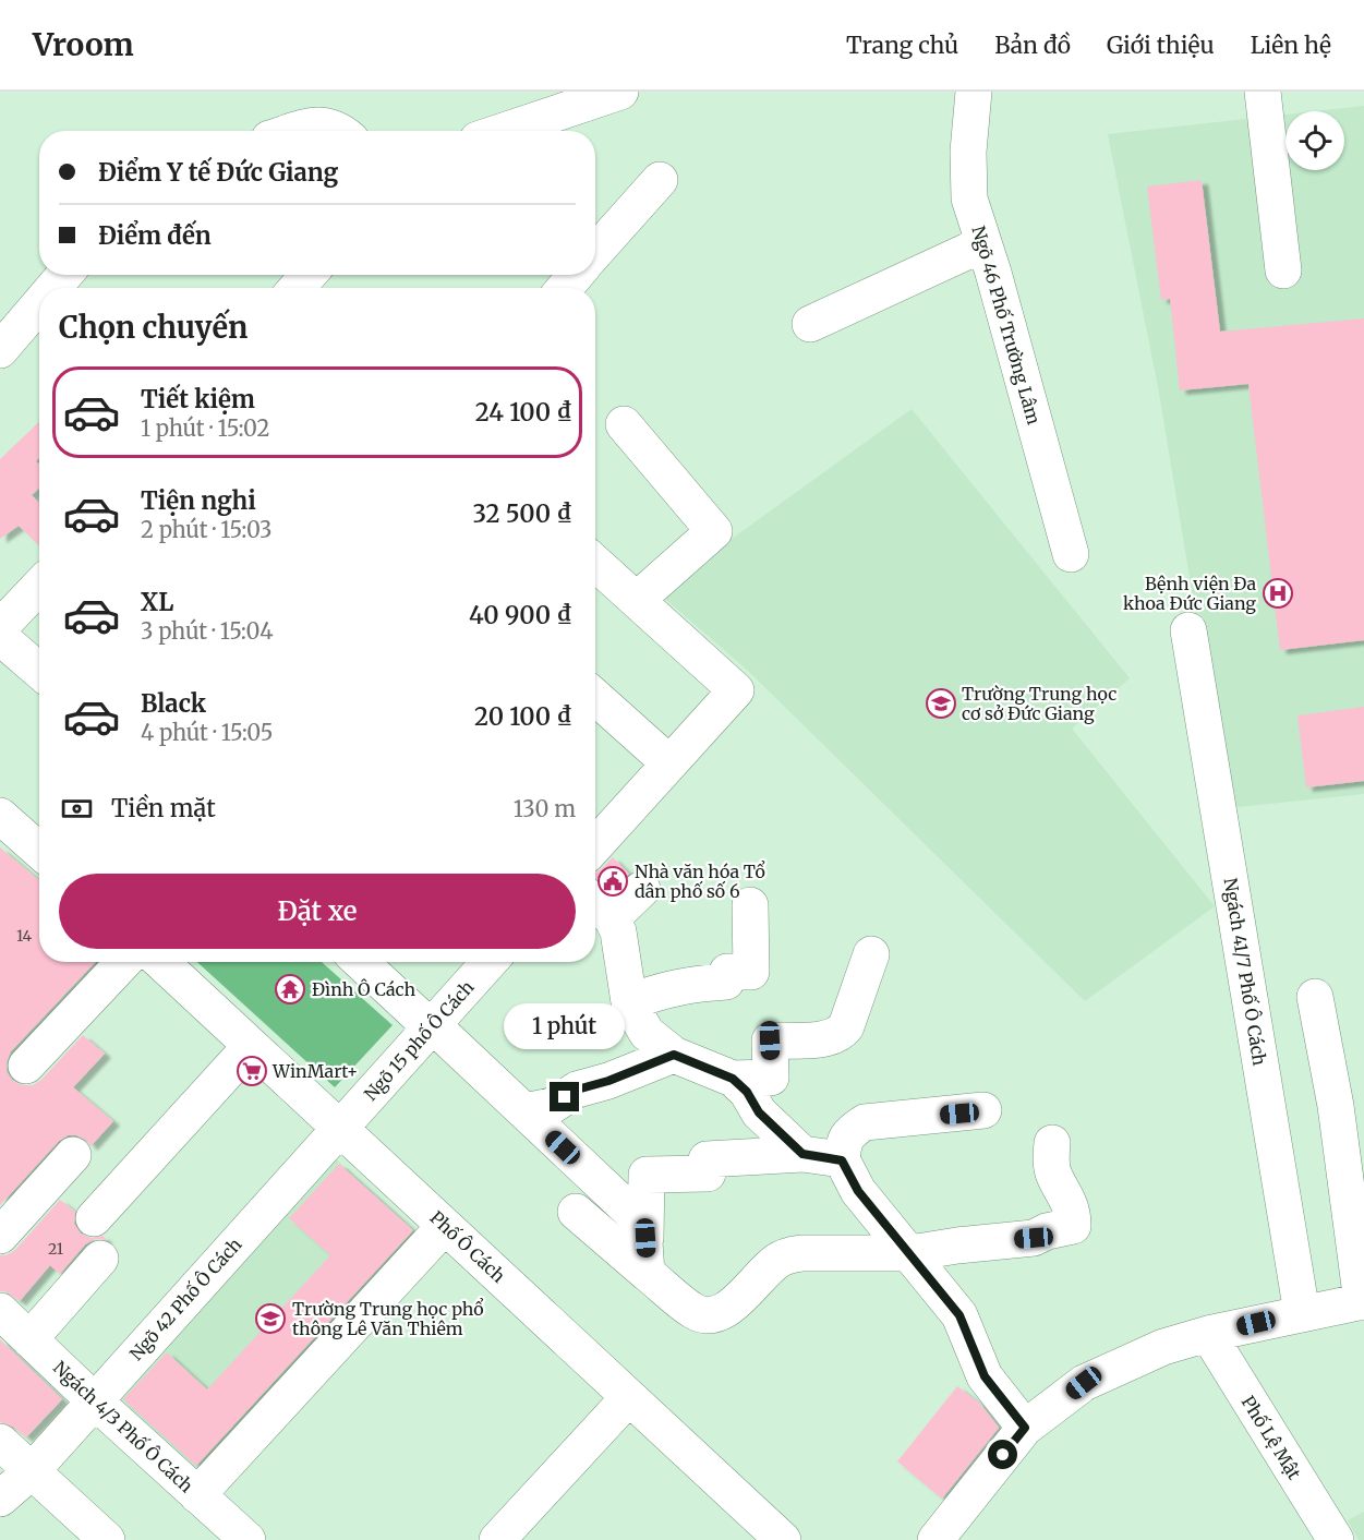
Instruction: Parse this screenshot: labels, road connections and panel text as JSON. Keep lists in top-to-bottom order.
{
  "streets": {
    "street": [
      "Ngõ 46 Phố Trường Lâm",
      "Ngách 41/7 Phố Ô Cách",
      "Ngõ 15 phố Ô Cách",
      "Phố Ô Cách",
      "Ngõ 42 Phố Ô Cách",
      "Ngách 4/3 Phố Ô Cách",
      "Phố Lệ Mật"
    ]
  },
  "crossings": [
    ["Ngõ 15 phố Ô Cách", "Phố Ô Cách"],
    ["Ngõ 15 phố Ô Cách", "Ngõ 42 Phố Ô Cách"],
    ["Phố Ô Cách", "Ngõ 42 Phố Ô Cách"],
    ["Ngõ 42 Phố Ô Cách", "Ngách 4/3 Phố Ô Cách"]
  ],
  "places": {
    "hospital": ["Bệnh viện Đa khoa Đức Giang"],
    "school or university": ["Trường Trung học cơ sở Đức Giang", "Trường Trung học phổ thông Lê Văn Thiêm"],
    "public building": ["Nhà văn hóa Tổ dân phố số 6"],
    "temple": ["Đình Ô Cách"],
    "supermarket": ["WinMart+"]
  },
  "house_numbers": ["14", "21"],
  "page": {
    "header": "Vroom",
    "nav": [
      "Trang chủ",
      "Bản đồ",
      "Giới thiệu",
      "Liên hệ"
    ],
    "banner": ["Điểm Y tế Đức Giang", "Điểm đến"],
    "heading": "Chọn chuyến",
    "list": [
      {
        "name": "Tiết kiệm",
        "note": "1 phút · 15:02",
        "value": "24 100 ₫"
      },
      {
        "name": "Tiện nghi",
        "note": "2 phút · 15:03",
        "value": "32 500 ₫"
      },
      {
        "name": "XL",
        "note": "3 phút · 15:04",
        "value": "40 900 ₫"
      },
      {
        "name": "Black",
        "note": "4 phút · 15:05",
        "value": "20 100 ₫"
      }
    ],
    "pay": ["Tiền mặt", "130 m"],
    "buttons": "Đặt xe",
    "bubble": "1 phút"
  }
}
